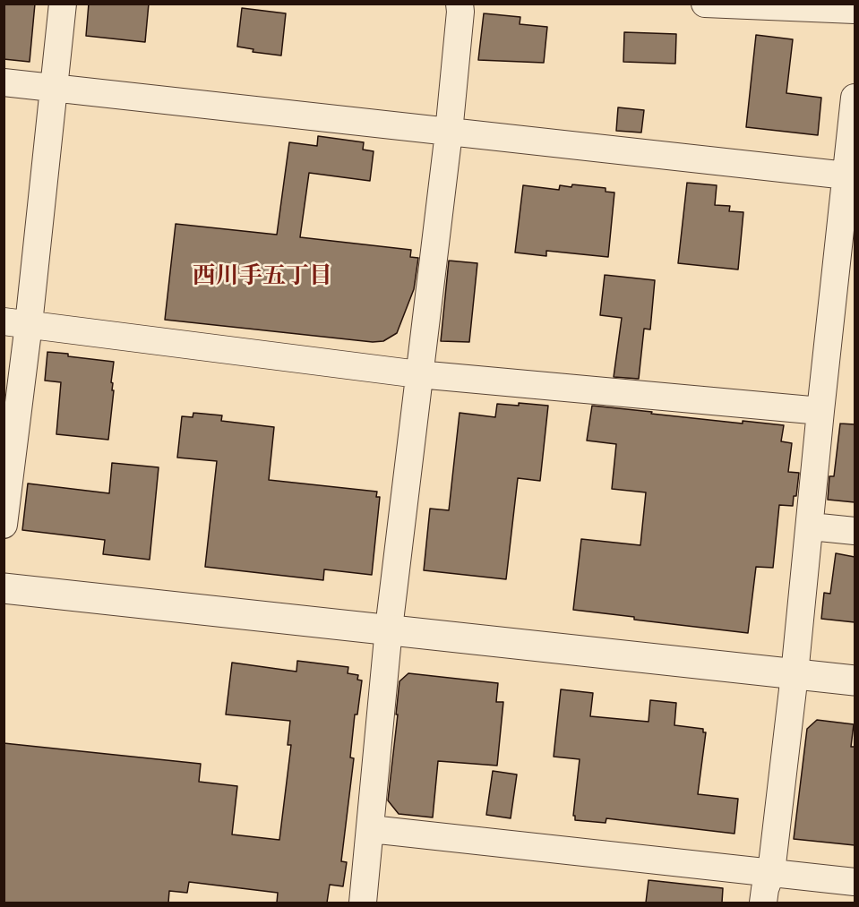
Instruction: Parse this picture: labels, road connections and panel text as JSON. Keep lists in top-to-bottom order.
{
  "districts": ["西川手五丁目"]
}
